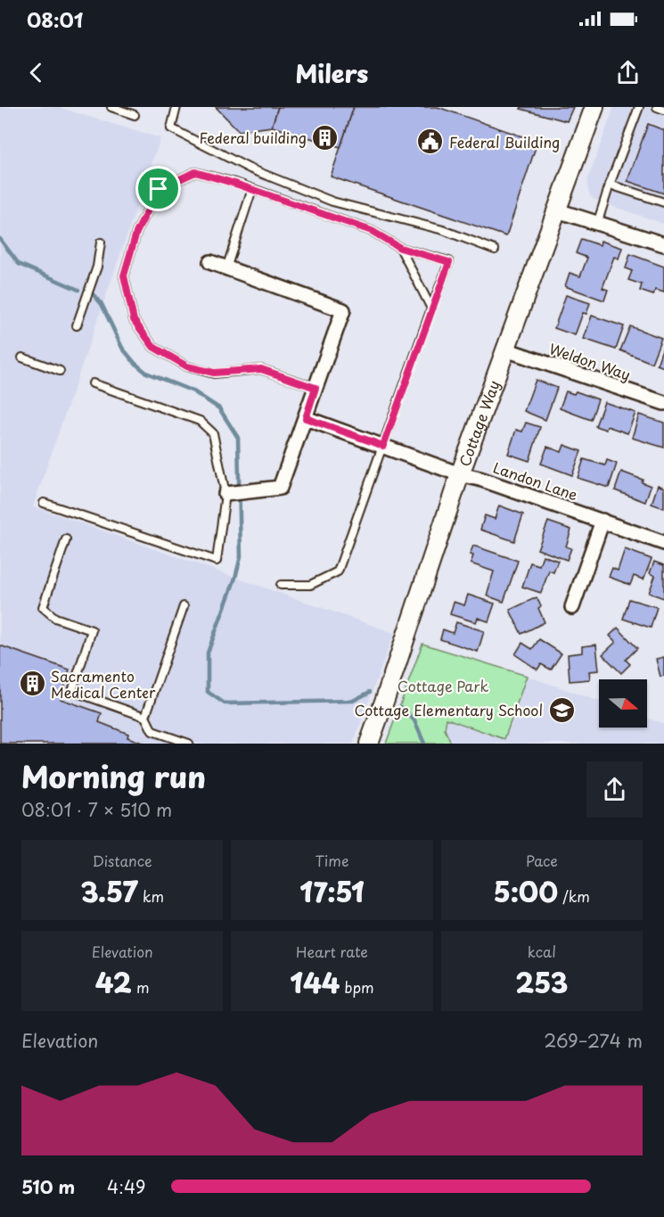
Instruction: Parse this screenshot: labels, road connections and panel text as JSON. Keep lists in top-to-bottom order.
{
  "streets": {
    "street": ["Weldon Way", "Cottage Way", "Landon Lane"]
  },
  "crossings": [
    ["Weldon Way", "Cottage Way"],
    ["Cottage Way", "Landon Lane"]
  ],
  "parks": ["Cottage Park"],
  "places": {
    "building": ["Federal building", "Sacramento Medical Center"],
    "public building": ["Federal Building"],
    "school or university": ["Cottage Elementary School"]
  },
  "north": "right",
  "page": {
    "status": "08:01",
    "header": "Milers",
    "heading": ["Morning run", "08:01 · 7 × 510 m"],
    "stats": [
      ["Distance", "3.57 km"],
      ["Time", "17:51"],
      ["Pace", "5:00 /km"],
      ["Elevation", "42 m"],
      ["Heart rate", "144 bpm"],
      ["kcal", "253"]
    ],
    "chart": ["Elevation", "269–274 m"],
    "list": [
      {
        "name": "510 m",
        "note": "4:49"
      }
    ]
  }
}
